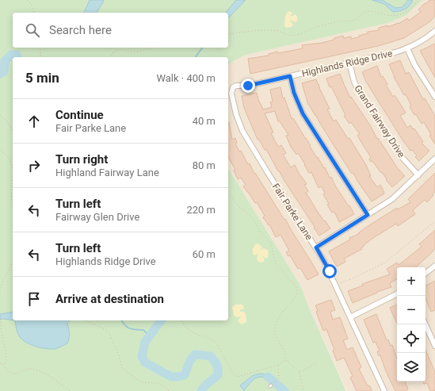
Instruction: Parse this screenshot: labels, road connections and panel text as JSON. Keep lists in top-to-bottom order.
{
  "streets": {
    "street": ["Highlands Ridge Drive", "Grand Fairway Drive", "Fair Parke Lane"]
  },
  "crossings": [
    ["Highlands Ridge Drive", "Grand Fairway Drive"],
    ["Highlands Ridge Drive", "Fair Parke Lane"]
  ],
  "page": {
    "search": "Search here",
    "heading": ["5 min", "Walk · 400 m"],
    "list": [
      ["Continue", "Fair Parke Lane", "40 m"],
      ["Turn right", "Highland Fairway Lane", "80 m"],
      ["Turn left", "Fairway Glen Drive", "220 m"],
      ["Turn left", "Highlands Ridge Drive", "60 m"],
      "Arrive at destination"
    ],
    "map_buttons": ["+", "−"]
  }
}
